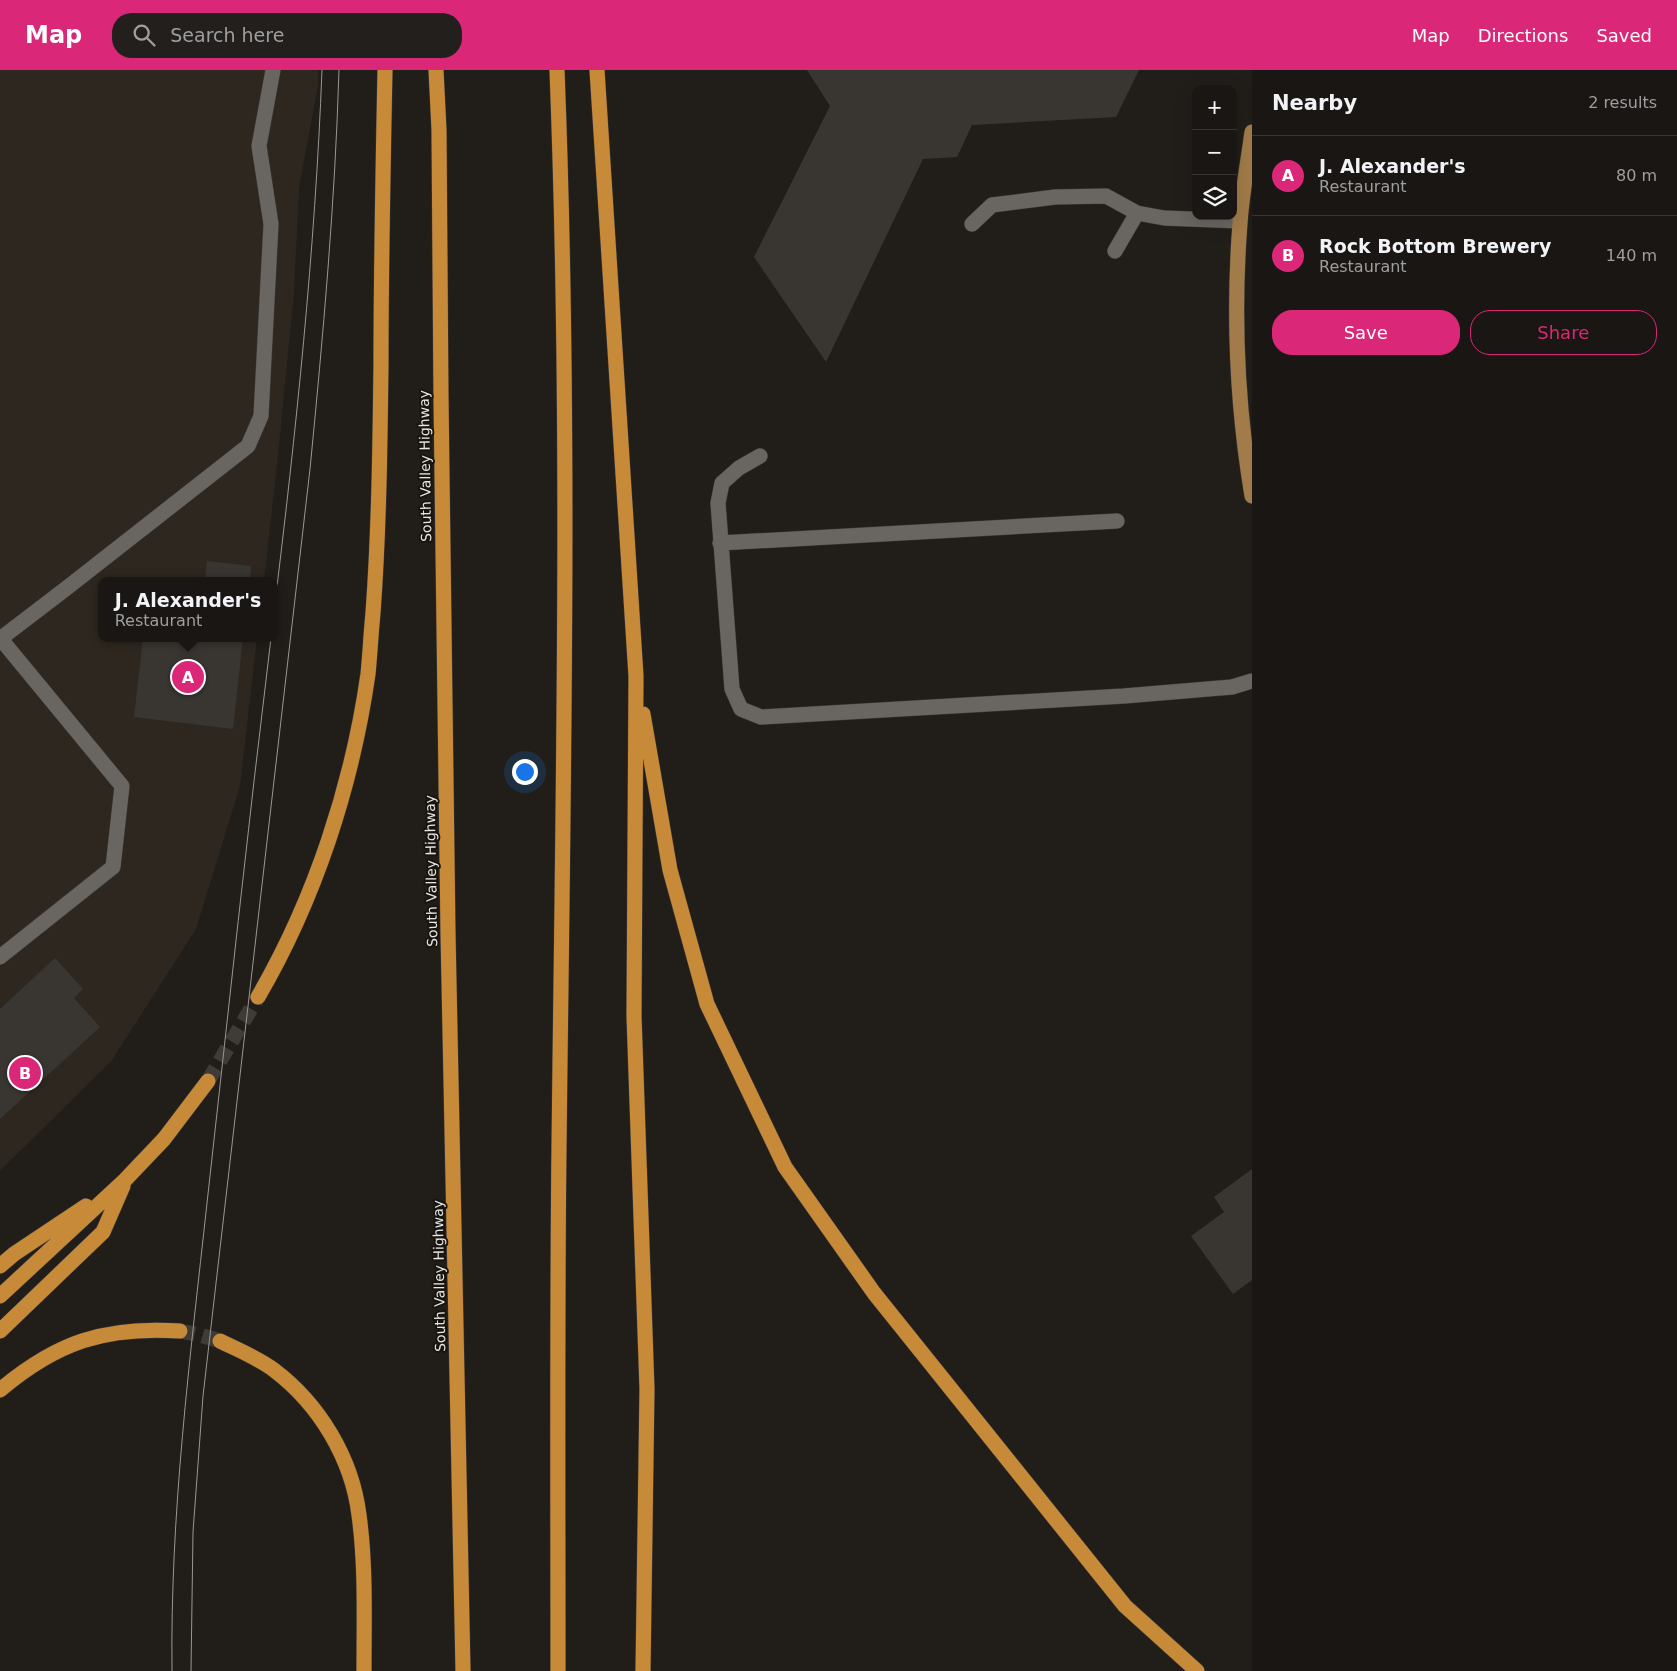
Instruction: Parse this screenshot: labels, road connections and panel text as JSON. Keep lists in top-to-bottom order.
{
  "streets": {
    "highway": ["South Valley Highway"]
  },
  "page": {
    "header": "Map",
    "search": "Search here",
    "nav": ["Map", "Directions", "Saved"],
    "heading": ["Nearby", "2 results"],
    "map_buttons": ["+", "−"],
    "list": [
      {
        "mark": "A",
        "name": "J. Alexander's",
        "note": "Restaurant",
        "value": "80 m"
      },
      {
        "mark": "B",
        "name": "Rock Bottom Brewery",
        "note": "Restaurant",
        "value": "140 m"
      }
    ],
    "buttons": ["Save", "Share"],
    "popup": ["J. Alexander's", "Restaurant"],
    "pins": ["A", "B"]
  }
}
